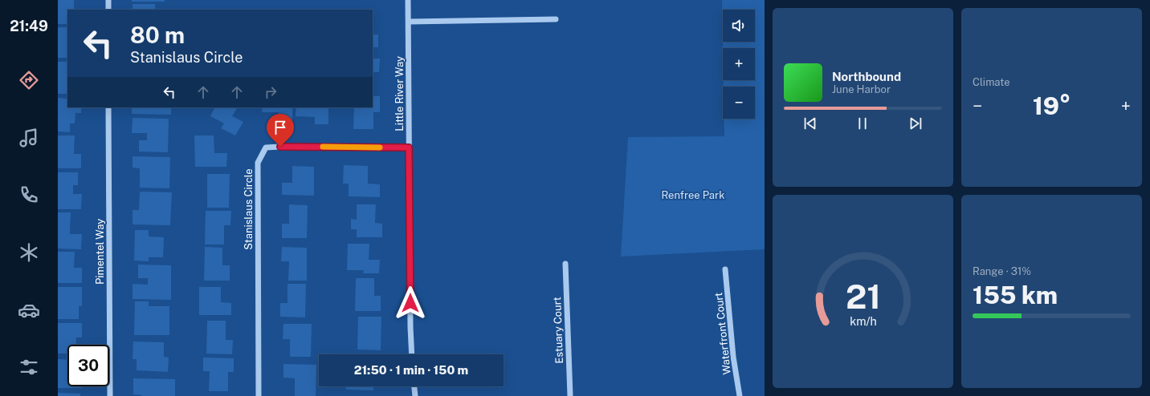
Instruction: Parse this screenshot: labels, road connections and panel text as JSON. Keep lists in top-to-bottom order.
{
  "streets": {
    "street": [
      "Little River Way",
      "Stanislaus Circle",
      "Pimentel Way",
      "Estuary Court",
      "Waterfront Court"
    ]
  },
  "crossings": [
    ["Little River Way", "Stanislaus Circle"]
  ],
  "parks": ["Renfree Park"],
  "page": {
    "tabs": "21:49",
    "tile": [
      "Climate",
      ["Range · 31%", "155 km"]
    ],
    "map_buttons": ["+", "−"],
    "turn": ["80 m", "Stanislaus Circle"],
    "song": ["Northbound", "June Harbor"],
    "heat": ["−", "19°", "+"],
    "limit": "30",
    "trip": "21:50 · 1 min · 150 m",
    "gauge": ["21", "km/h"]
  }
}
